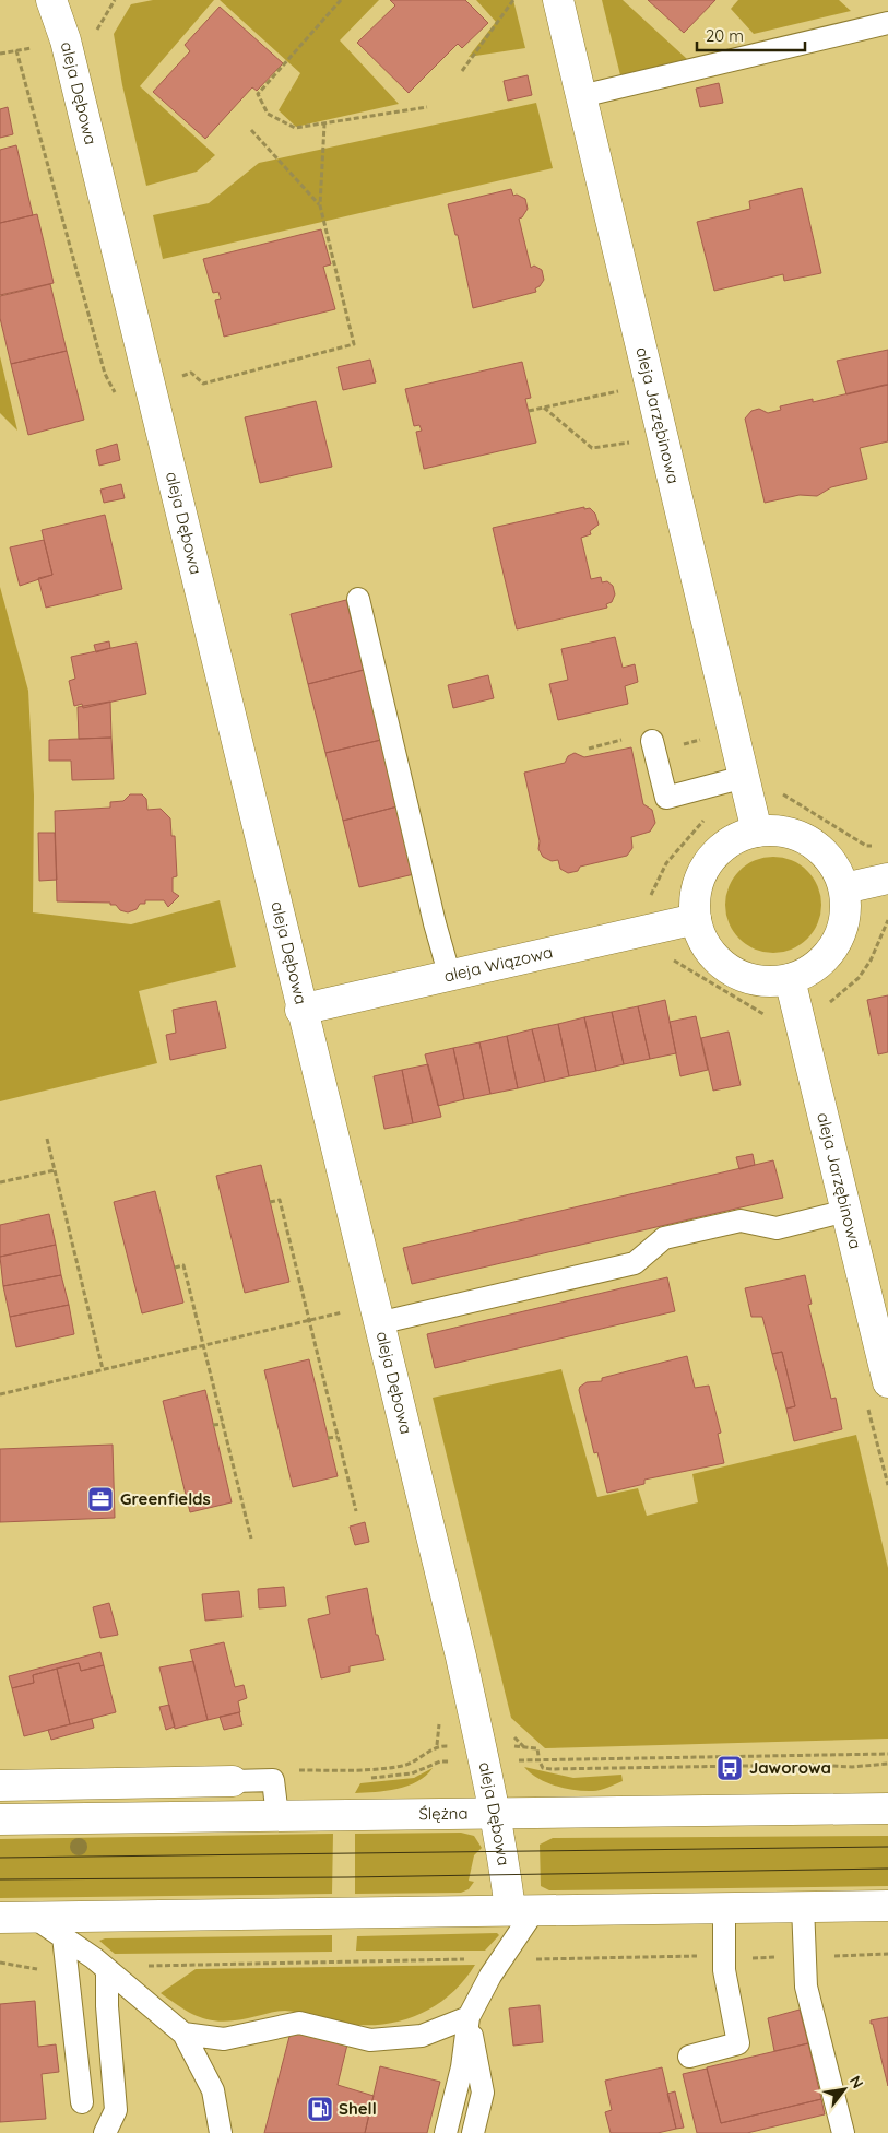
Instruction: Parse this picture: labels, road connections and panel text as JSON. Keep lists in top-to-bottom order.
{
  "streets": {
    "street": [
      "aleja Dębowa",
      "aleja Jarzębinowa",
      "aleja Wiązowa",
      "Ślężna"
    ]
  },
  "crossings": [
    ["aleja Dębowa", "aleja Wiązowa"],
    ["aleja Dębowa", "Ślężna"],
    ["aleja Jarzębinowa", "aleja Wiązowa"]
  ],
  "places": {
    "office": ["Greenfields"],
    "bus stop": ["Jaworowa"],
    "fuel station": ["Shell"]
  },
  "scale_bar": "20 m",
  "north": "top right"
}
